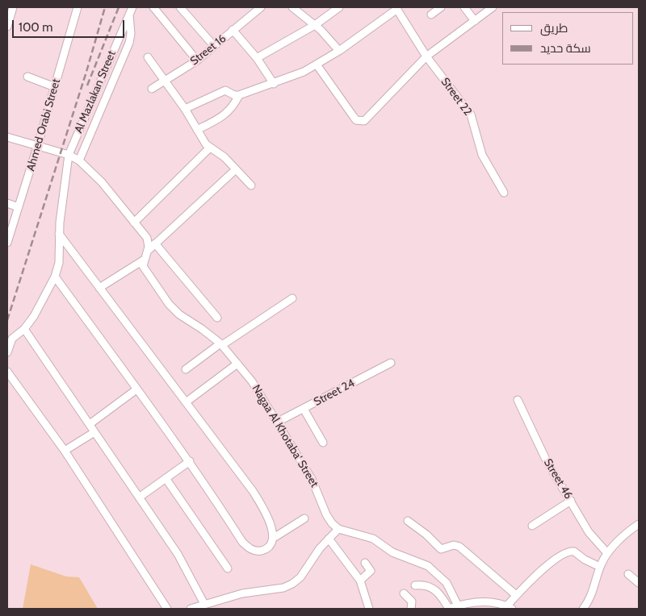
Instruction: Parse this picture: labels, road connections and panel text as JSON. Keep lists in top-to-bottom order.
{
  "streets": {
    "street": [
      "Street 16",
      "Al Mazlakan Street",
      "Street 22",
      "Ahmed Orabi Street",
      "Street 24",
      "Nagaa Al Khotaba' Street",
      "Street 46"
    ]
  },
  "crossings": [
    ["Street 24", "Nagaa Al Khotaba' Street"]
  ],
  "legend": ["طريق", "سكة حديد"],
  "scale_bar": "100 m"
}
